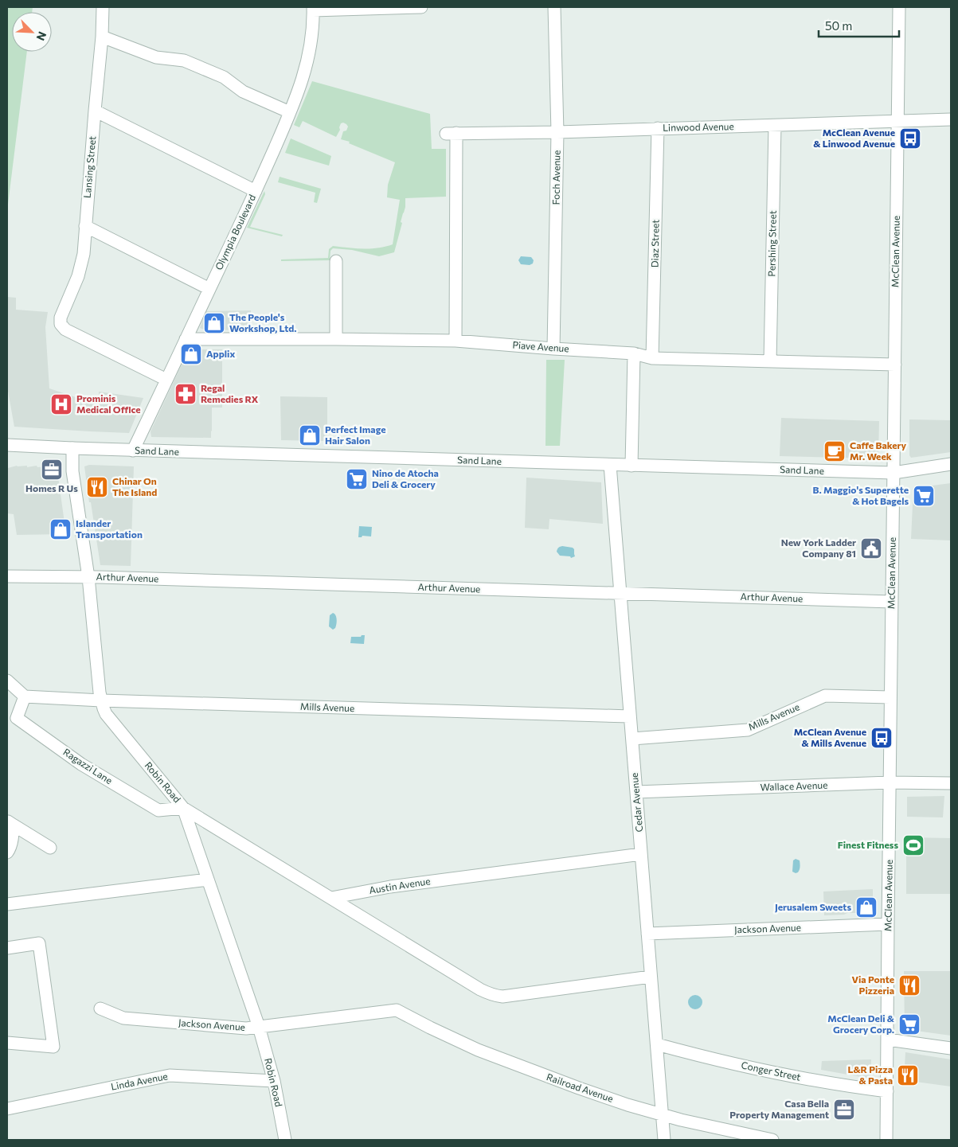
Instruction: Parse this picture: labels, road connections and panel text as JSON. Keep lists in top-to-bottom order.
{
  "streets": {
    "street": [
      "Linwood Avenue",
      "Lansing Street",
      "Foch Avenue",
      "Olympia Boulevard",
      "Diaz Street",
      "Pershing Street",
      "McClean Avenue",
      "Piave Avenue",
      "Sand Lane",
      "Arthur Avenue",
      "Mills Avenue",
      "Ragazzi Lane",
      "Robin Road",
      "Wallace Avenue",
      "Cedar Avenue",
      "Austin Avenue",
      "Jackson Avenue",
      "Conger Street",
      "Linda Avenue",
      "Railroad Avenue"
    ]
  },
  "crossings": [
    ["Linwood Avenue", "Foch Avenue"],
    ["Linwood Avenue", "Diaz Street"],
    ["Linwood Avenue", "Pershing Street"],
    ["Linwood Avenue", "McClean Avenue"],
    ["Linwood Avenue", "Piave Avenue"],
    ["Lansing Street", "Olympia Boulevard"],
    ["Foch Avenue", "Piave Avenue"],
    ["Olympia Boulevard", "Piave Avenue"],
    ["Olympia Boulevard", "Sand Lane"],
    ["Diaz Street", "Piave Avenue"],
    ["Pershing Street", "Piave Avenue"],
    ["McClean Avenue", "Piave Avenue"],
    ["McClean Avenue", "Sand Lane"],
    ["McClean Avenue", "Arthur Avenue"],
    ["McClean Avenue", "Mills Avenue"],
    ["McClean Avenue", "Wallace Avenue"],
    ["McClean Avenue", "Jackson Avenue"],
    ["McClean Avenue", "Conger Street"],
    ["Sand Lane", "Robin Road"],
    ["Sand Lane", "Cedar Avenue"],
    ["Arthur Avenue", "Robin Road"],
    ["Arthur Avenue", "Cedar Avenue"],
    ["Mills Avenue", "Ragazzi Lane"],
    ["Mills Avenue", "Robin Road"],
    ["Mills Avenue", "Cedar Avenue"],
    ["Ragazzi Lane", "Robin Road"],
    ["Robin Road", "Jackson Avenue"],
    ["Robin Road", "Linda Avenue"],
    ["Wallace Avenue", "Cedar Avenue"],
    ["Cedar Avenue", "Austin Avenue"],
    ["Cedar Avenue", "Jackson Avenue"],
    ["Cedar Avenue", "Conger Street"],
    ["Cedar Avenue", "Railroad Avenue"],
    ["Jackson Avenue", "Railroad Avenue"]
  ],
  "places": {
    "bus stop": ["McClean Avenue & Linwood Avenue", "McClean Avenue & Mills Avenue"],
    "shop": [
      "The People's Workshop, Ltd.",
      "Applix",
      "Perfect Image Hair Salon",
      "Islander Transportation",
      "Jerusalem Sweets"
    ],
    "pharmacy": ["Regal Remedies RX"],
    "hospital": ["Prominis Medical Office"],
    "cafe": ["Caffe Bakery Mr. Week"],
    "office": ["Homes R Us", "Casa Bella Property Management"],
    "supermarket": ["Nino de Atocha Deli & Grocery", "B. Maggio's Superette & Hot Bagels", "McClean Deli & Grocery Corp."],
    "restaurant": ["Chinar On The Island", "Via Ponte Pizzeria", "L&R Pizza & Pasta"],
    "public building": ["New York Ladder Company 81"],
    "sports": ["Finest Fitness"]
  },
  "scale_bar": "50 m",
  "north": "bottom right"
}
